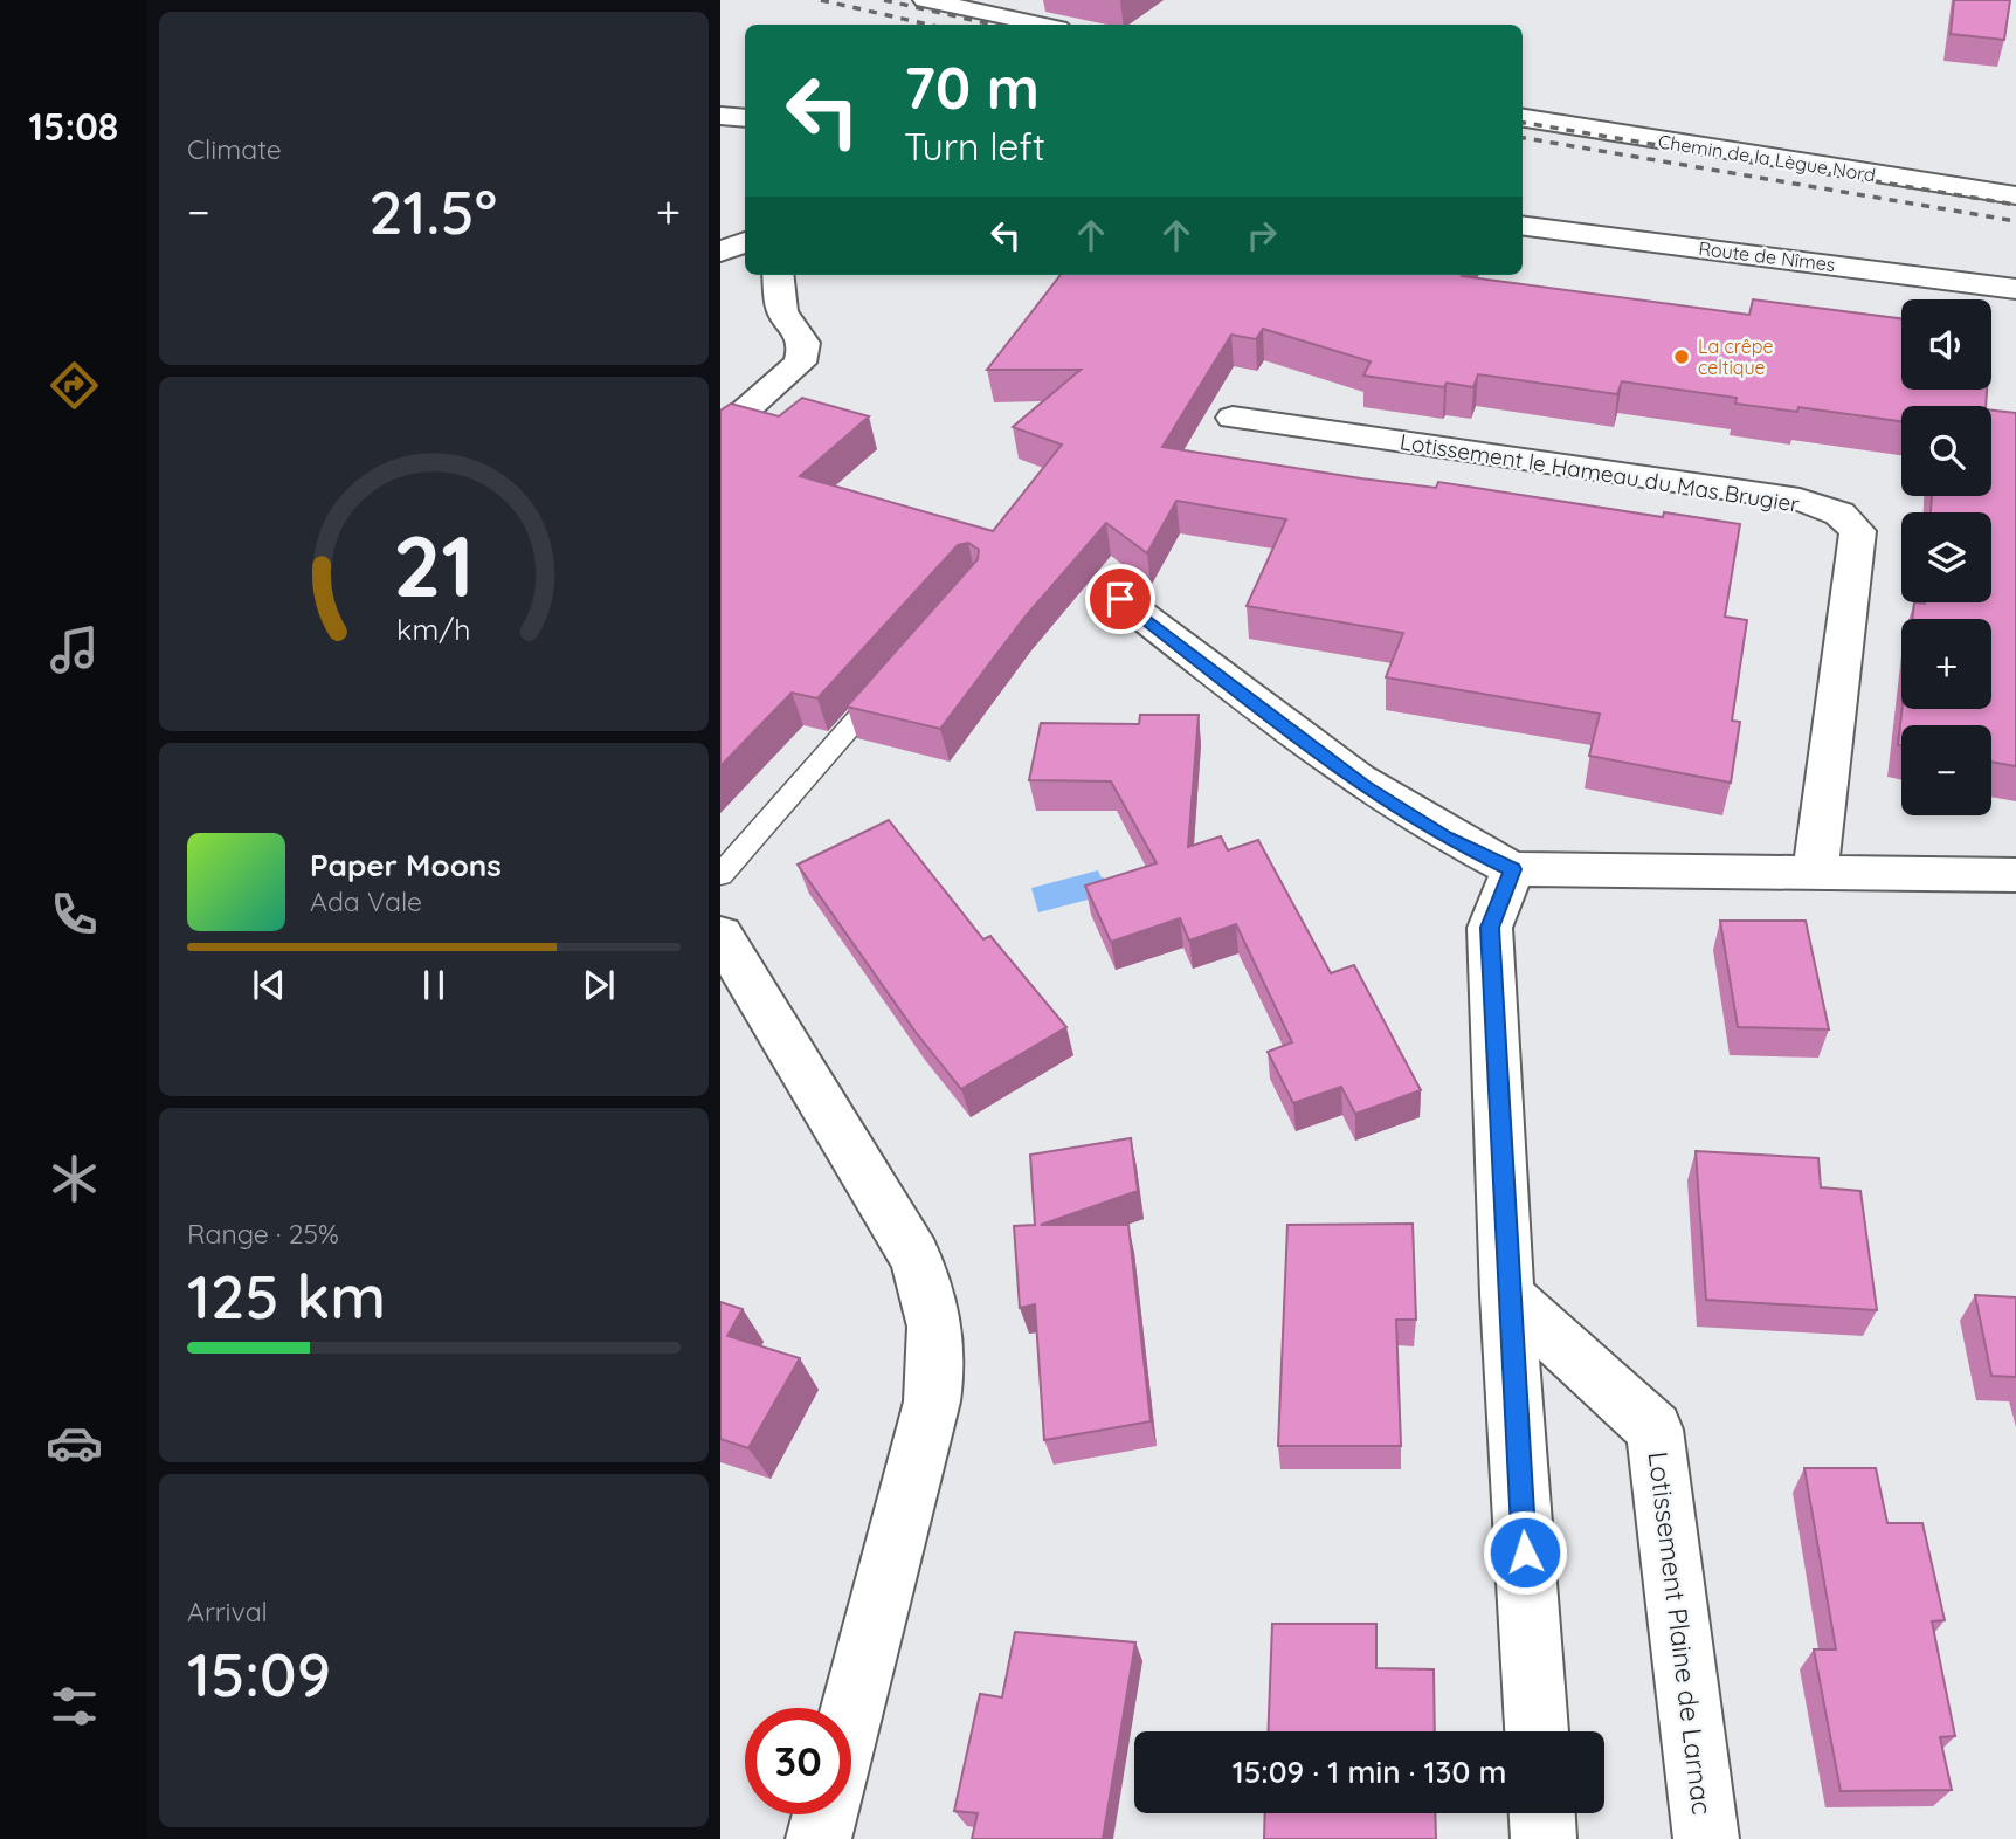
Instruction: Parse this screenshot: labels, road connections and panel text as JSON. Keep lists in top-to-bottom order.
{
  "streets": {
    "street": [
      "Chemin de la Lègue Nord",
      "Route de Nîmes",
      "Lotissement le Hameau du Mas Brugier",
      "Lotissement Plaine de Larnac"
    ]
  },
  "places": ["La crêpe celtique"],
  "page": {
    "tabs": "15:08",
    "tile": [
      "Climate",
      ["Range · 25%", "125 km"],
      ["Arrival", "15:09"]
    ],
    "turn": ["70 m", "Turn left"],
    "heat": ["−", "21.5°", "+"],
    "map_buttons": ["+", "−"],
    "song": ["Paper Moons", "Ada Vale"],
    "limit": "30",
    "trip": "15:09 · 1 min · 130 m",
    "gauge": ["21", "km/h"]
  }
}
